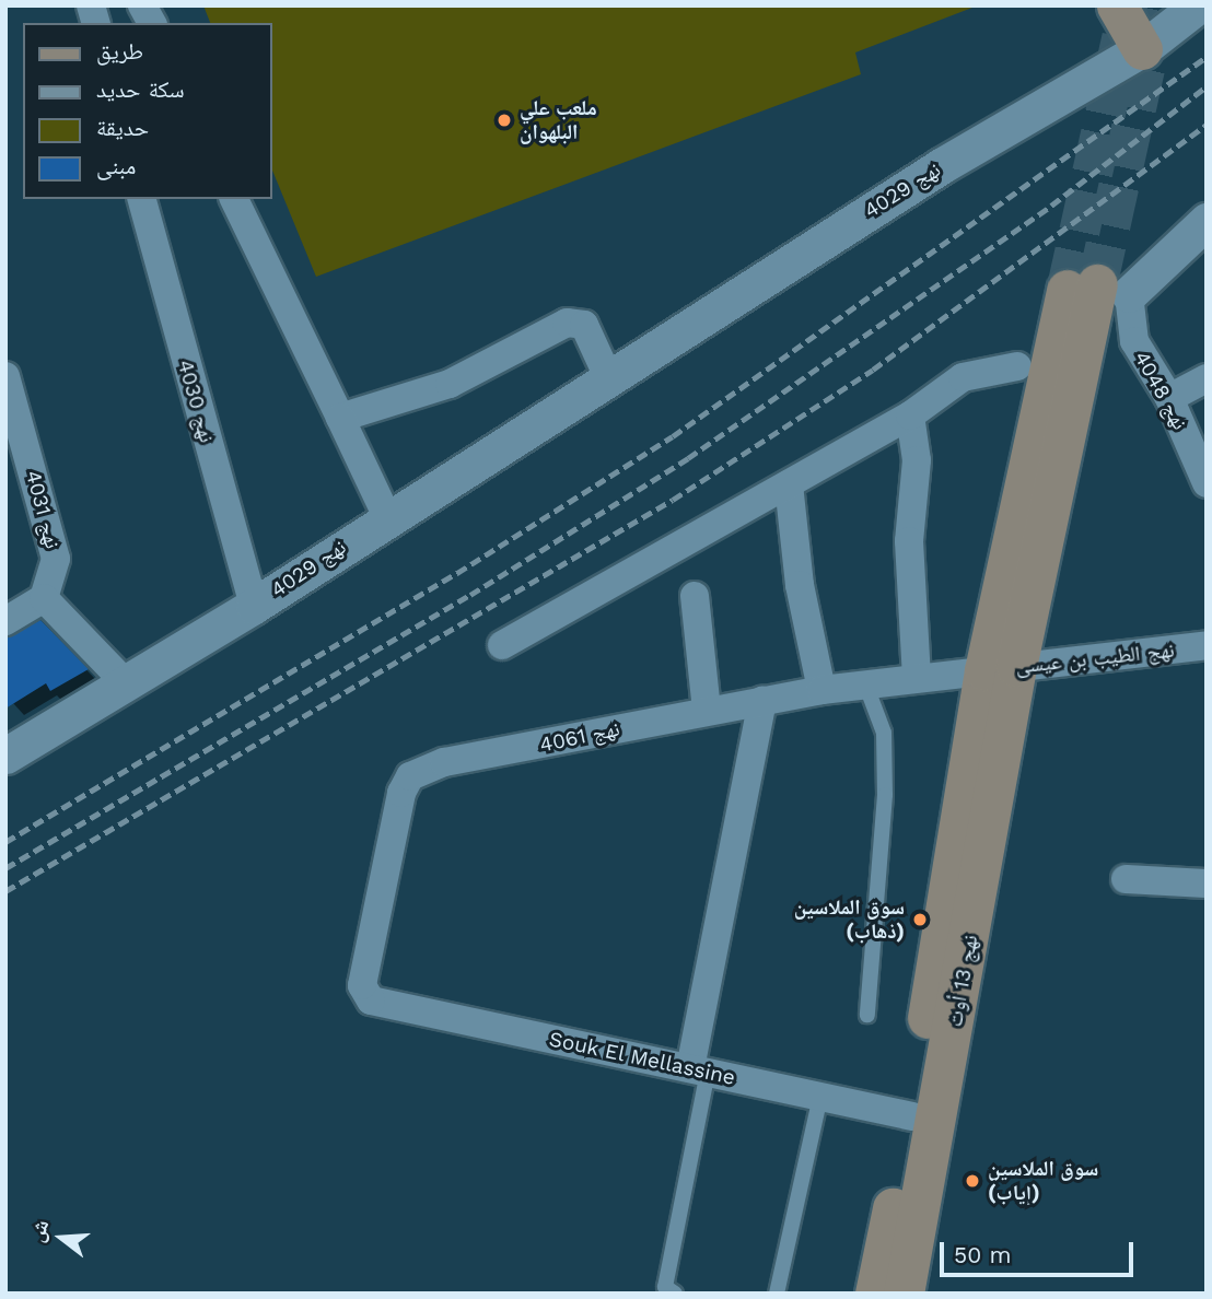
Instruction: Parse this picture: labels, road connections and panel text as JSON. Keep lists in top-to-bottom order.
{
  "streets": {
    "main road": ["نهج 13 أوت"],
    "street": [
      "نهج 4029",
      "نهج 4048",
      "نهج 4030",
      "نهج 4031",
      "نهج الطيب بن عيسى",
      "نهج 4061",
      "Souk El Mellassine"
    ]
  },
  "crossings": [
    ["نهج 4029", "نهج 4030"],
    ["نهج الطيب بن عيسى", "نهج 4061"],
    ["نهج الطيب بن عيسى", "نهج 13 أوت"],
    ["نهج 4061", "نهج 13 أوت"],
    ["نهج 4061", "Souk El Mellassine"],
    ["نهج 13 أوت", "Souk El Mellassine"]
  ],
  "places": ["ملعب علي البلهوان", "سوق الملاسين (ذهاب)", "سوق الملاسين (إياب)"],
  "legend": [
    "طريق",
    "سكة حديد",
    "حديقة",
    "مبنى"
  ],
  "scale_bar": "50 m",
  "north": "left"
}
